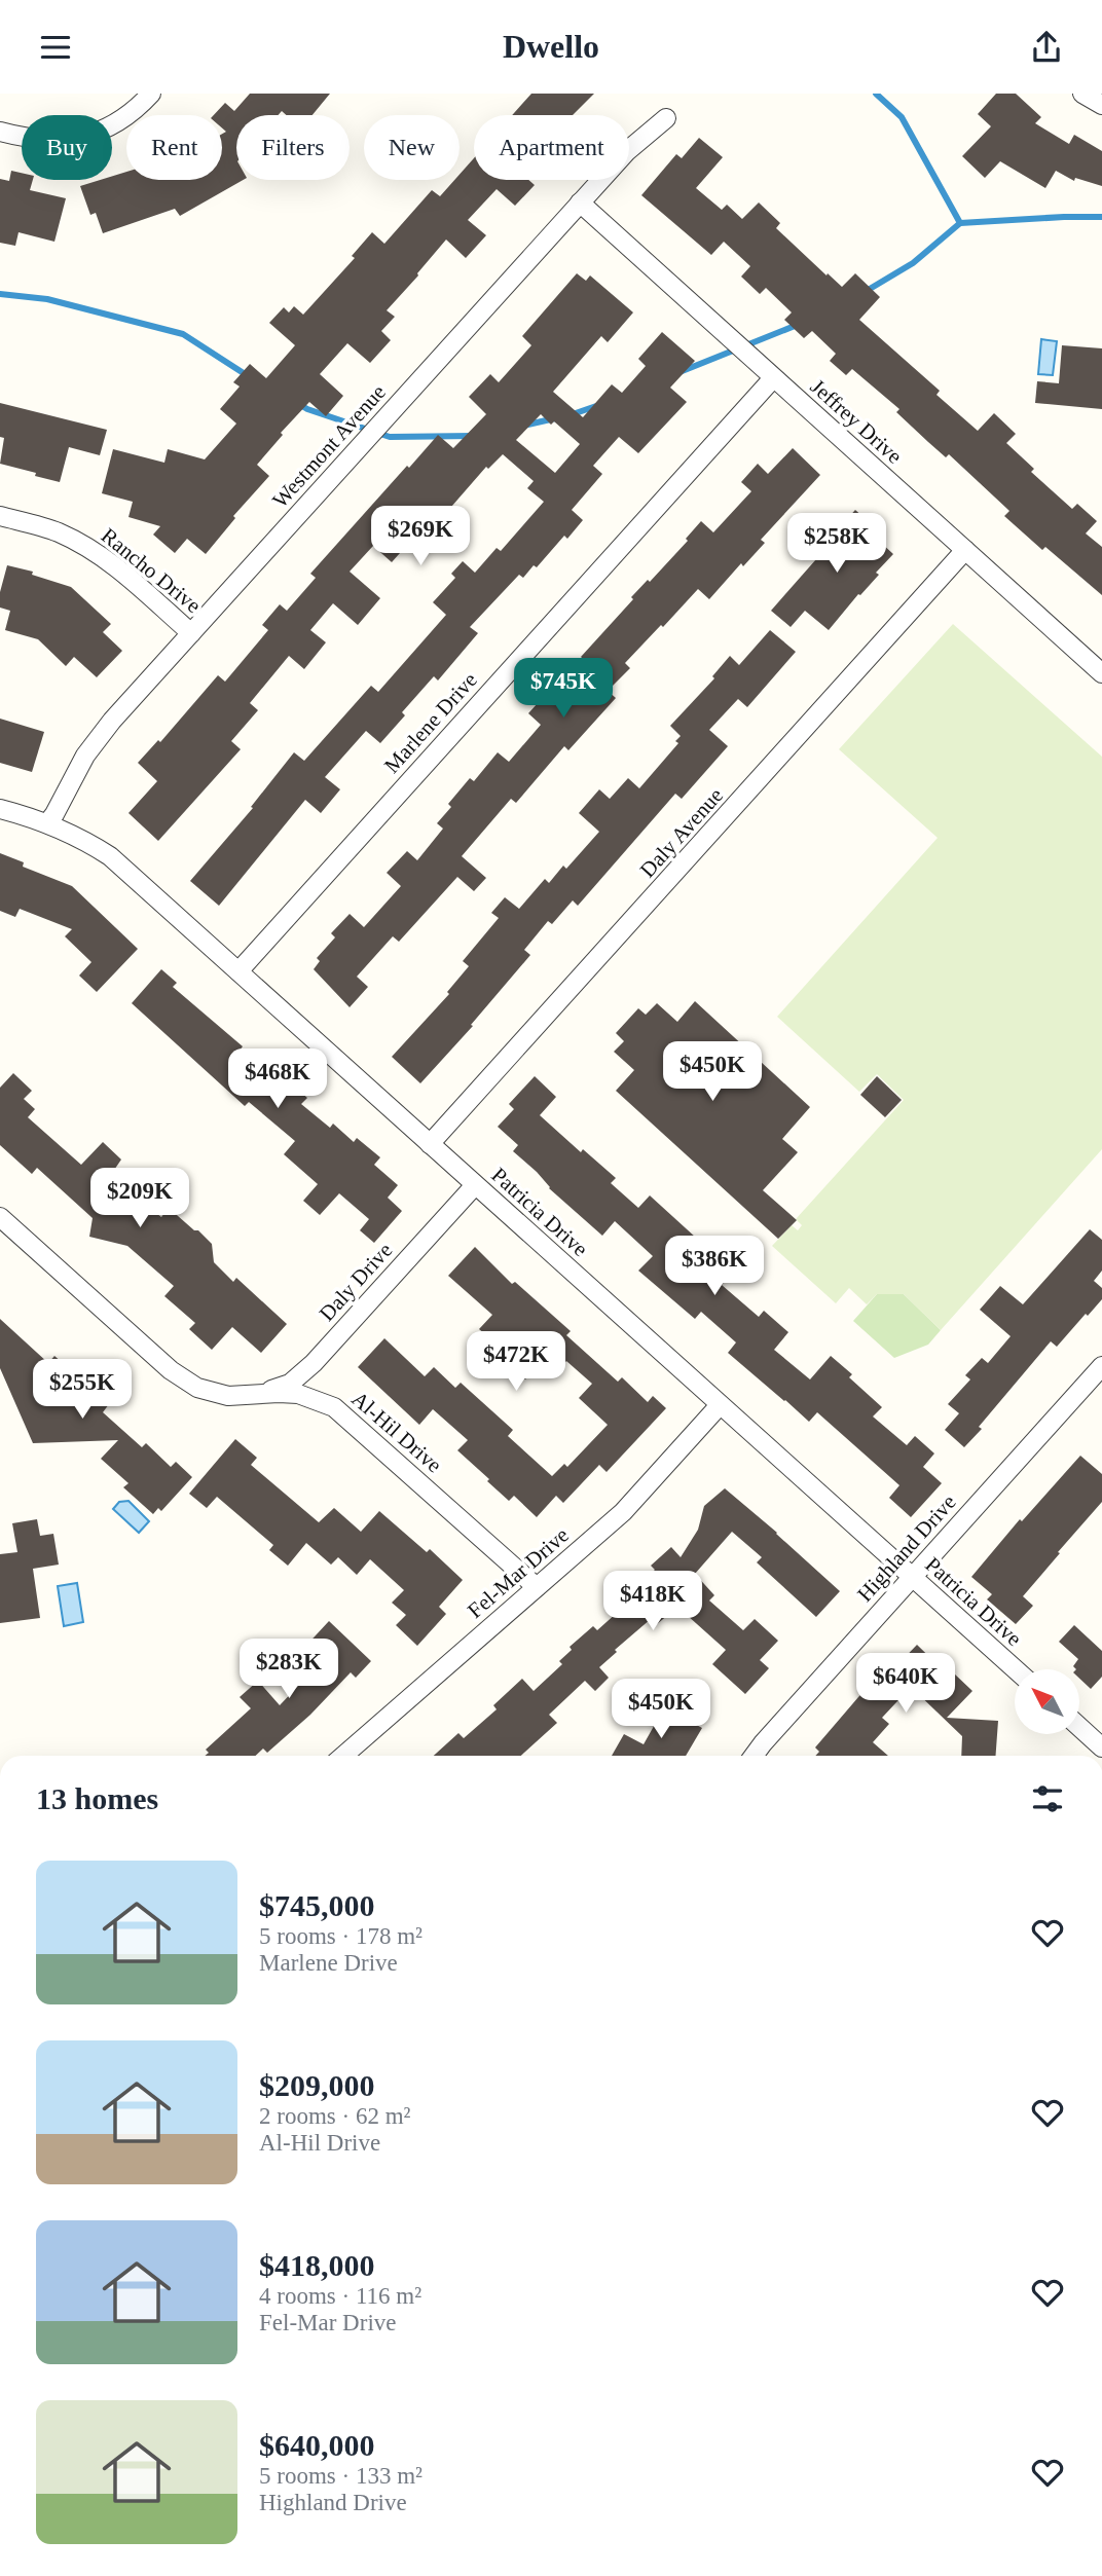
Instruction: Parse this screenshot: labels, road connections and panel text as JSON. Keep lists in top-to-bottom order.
{
  "streets": {
    "street": [
      "Jeffrey Drive",
      "Westmont Avenue",
      "Rancho Drive",
      "Marlene Drive",
      "Daly Avenue",
      "Patricia Drive",
      "Daly Drive",
      "Al-Hil Drive",
      "Highland Drive",
      "Fel-Mar Drive"
    ]
  },
  "crossings": [
    ["Jeffrey Drive", "Westmont Avenue"],
    ["Jeffrey Drive", "Marlene Drive"],
    ["Jeffrey Drive", "Daly Avenue"],
    ["Westmont Avenue", "Rancho Drive"],
    ["Westmont Avenue", "Patricia Drive"],
    ["Marlene Drive", "Patricia Drive"],
    ["Daly Avenue", "Patricia Drive"],
    ["Patricia Drive", "Daly Drive"],
    ["Patricia Drive", "Highland Drive"],
    ["Patricia Drive", "Fel-Mar Drive"],
    ["Daly Drive", "Al-Hil Drive"],
    ["Al-Hil Drive", "Fel-Mar Drive"]
  ],
  "north": "top left",
  "page": {
    "header": "Dwello",
    "chip": [
      "Buy",
      "Rent",
      "Filters",
      "New",
      "Apartment"
    ],
    "price": [
      "$269K",
      "$258K",
      "$745K",
      "$450K",
      "$468K",
      "$209K",
      "$386K",
      "$472K",
      "$255K",
      "$418K",
      "$283K",
      "$640K",
      "$450K"
    ],
    "heading": "13 homes",
    "list": [
      {
        "name": "$745,000",
        "note": "5 rooms · 178 m² · Marlene Drive"
      },
      {
        "name": "$209,000",
        "note": "2 rooms · 62 m² · Al-Hil Drive"
      },
      {
        "name": "$418,000",
        "note": "4 rooms · 116 m² · Fel-Mar Drive"
      },
      {
        "name": "$640,000",
        "note": "5 rooms · 133 m² · Highland Drive"
      }
    ]
  }
}
